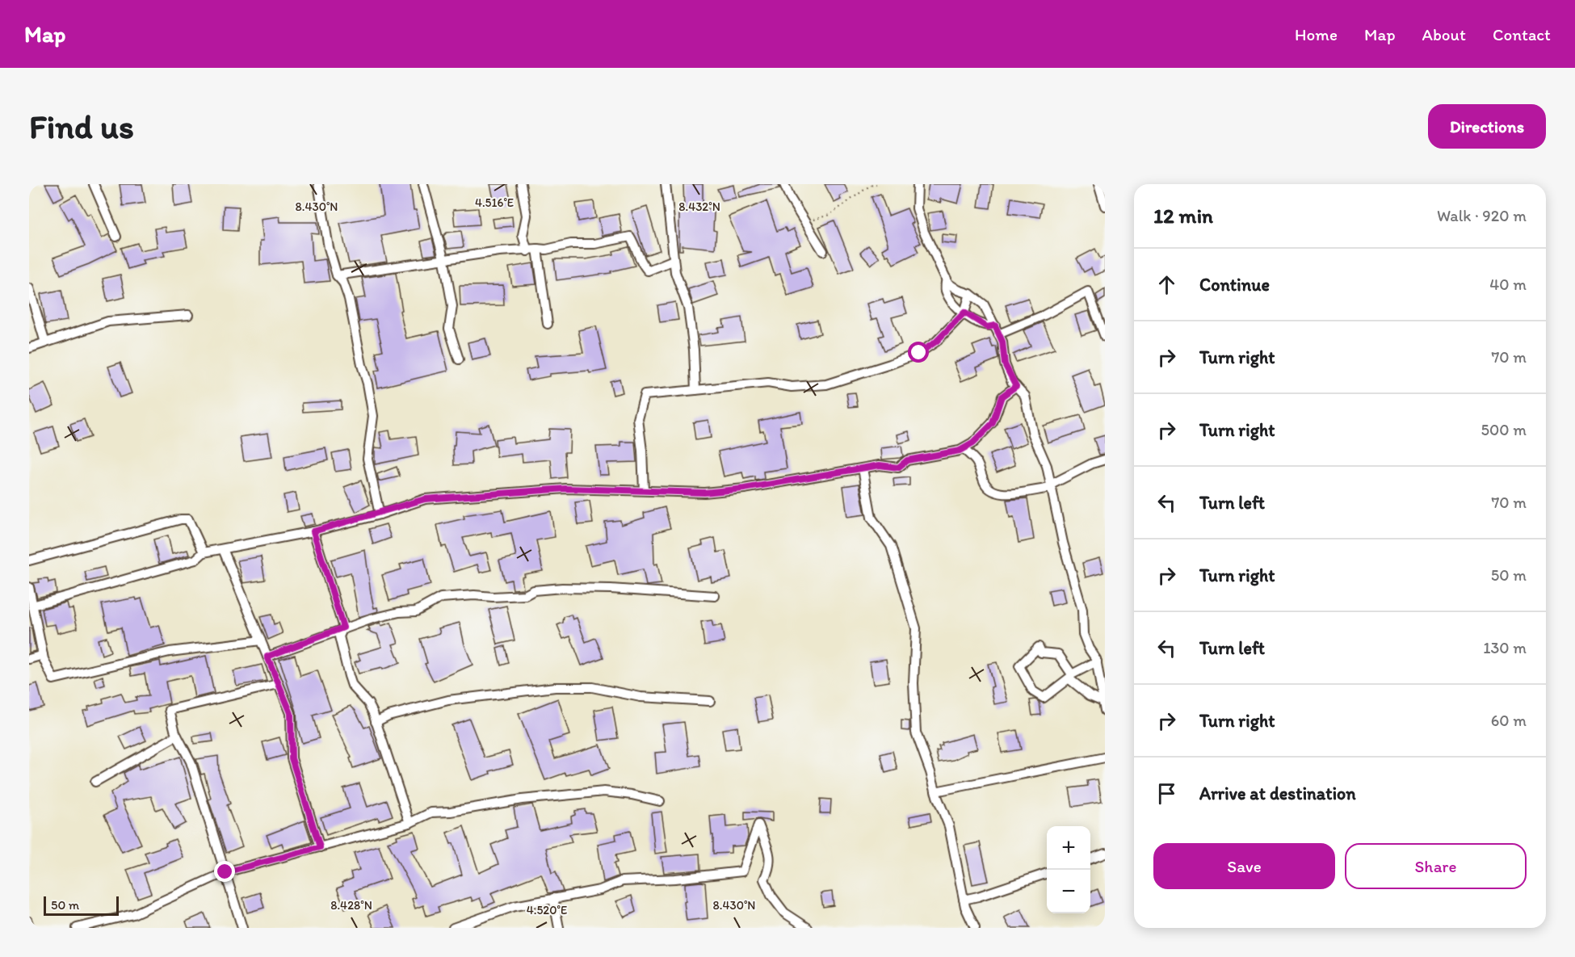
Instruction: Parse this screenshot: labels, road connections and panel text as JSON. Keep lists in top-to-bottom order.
{
  "scale_bar": "50 m",
  "page": {
    "header": "Map",
    "nav": [
      "Home",
      "Map",
      "About",
      "Contact"
    ],
    "buttons": [
      "Directions",
      ["Save", "Share"]
    ],
    "title": "Find us",
    "heading": ["12 min", "Walk · 920 m"],
    "list": [
      ["Continue", "40 m"],
      ["Turn right", "70 m"],
      ["Turn right", "500 m"],
      ["Turn left", "70 m"],
      ["Turn right", "50 m"],
      ["Turn left", "130 m"],
      ["Turn right", "60 m"],
      "Arrive at destination"
    ],
    "map_buttons": ["+", "−"],
    "scale": "50 m"
  },
  "coordinates": [
    "4.516°E",
    "8.430°N",
    "8.432°N",
    "8.428°N",
    "4.520°E"
  ]
}
